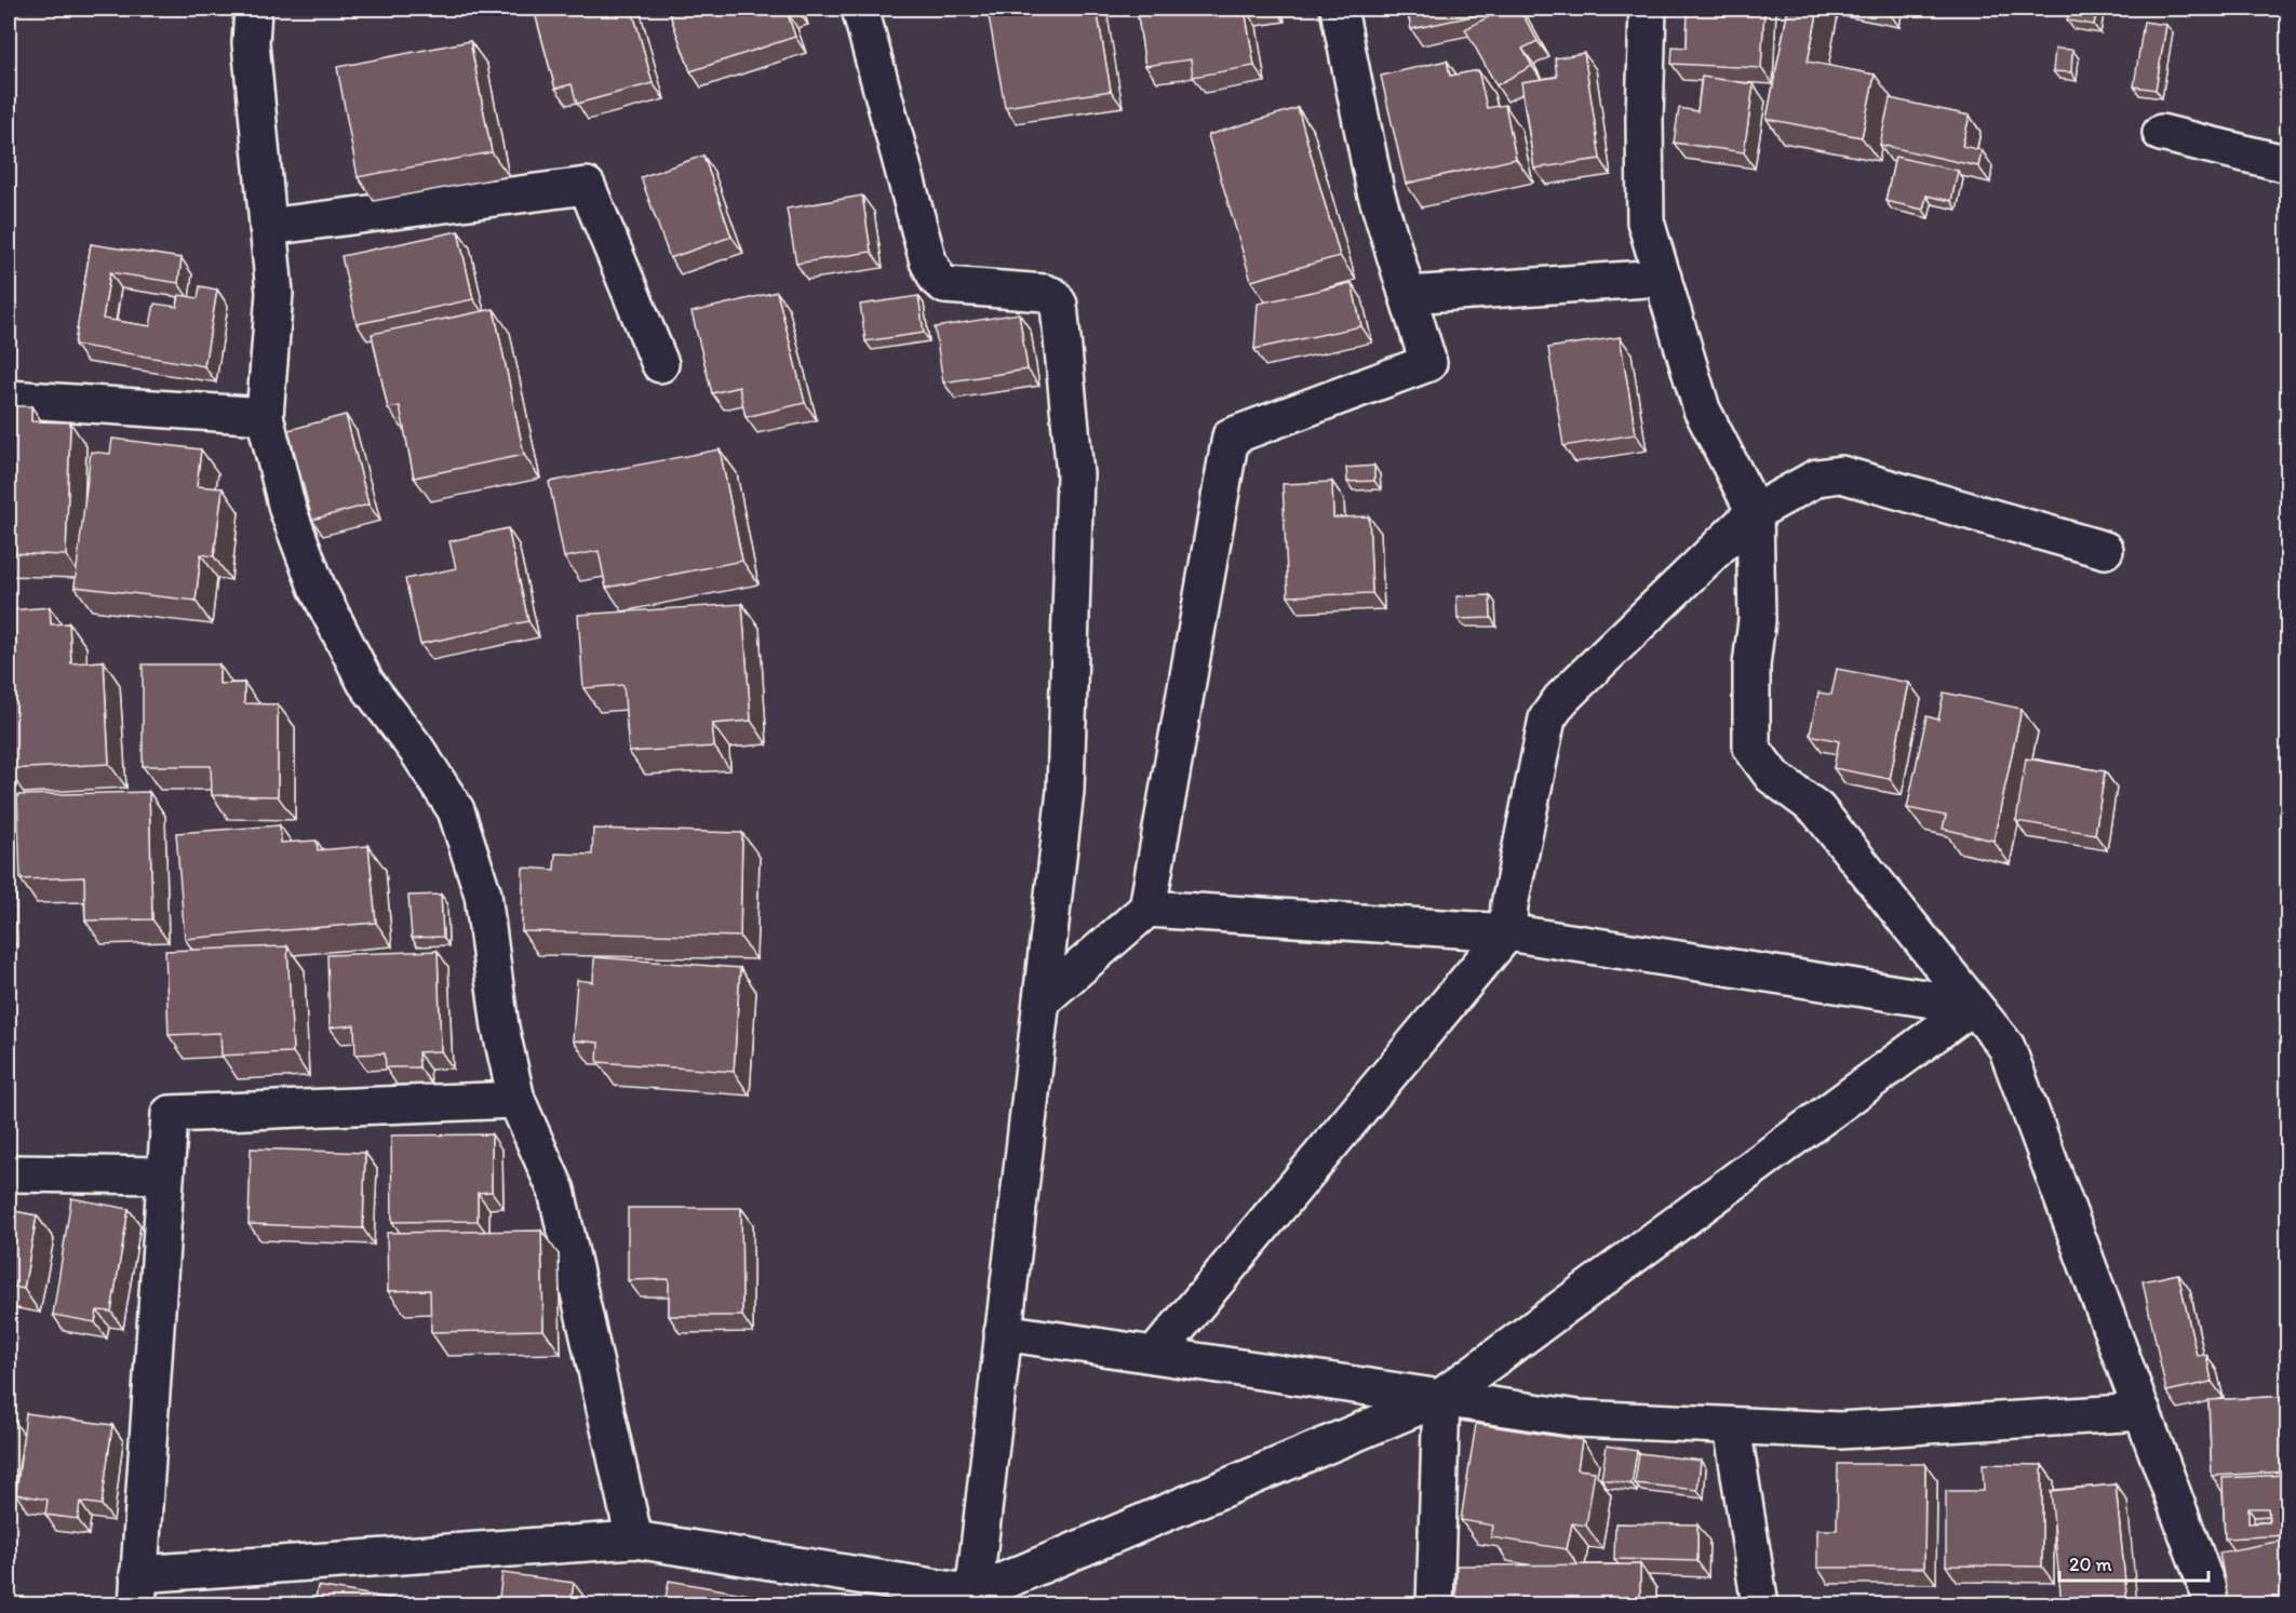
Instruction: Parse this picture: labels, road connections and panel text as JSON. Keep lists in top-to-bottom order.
{
  "scale_bar": "20 m"
}
